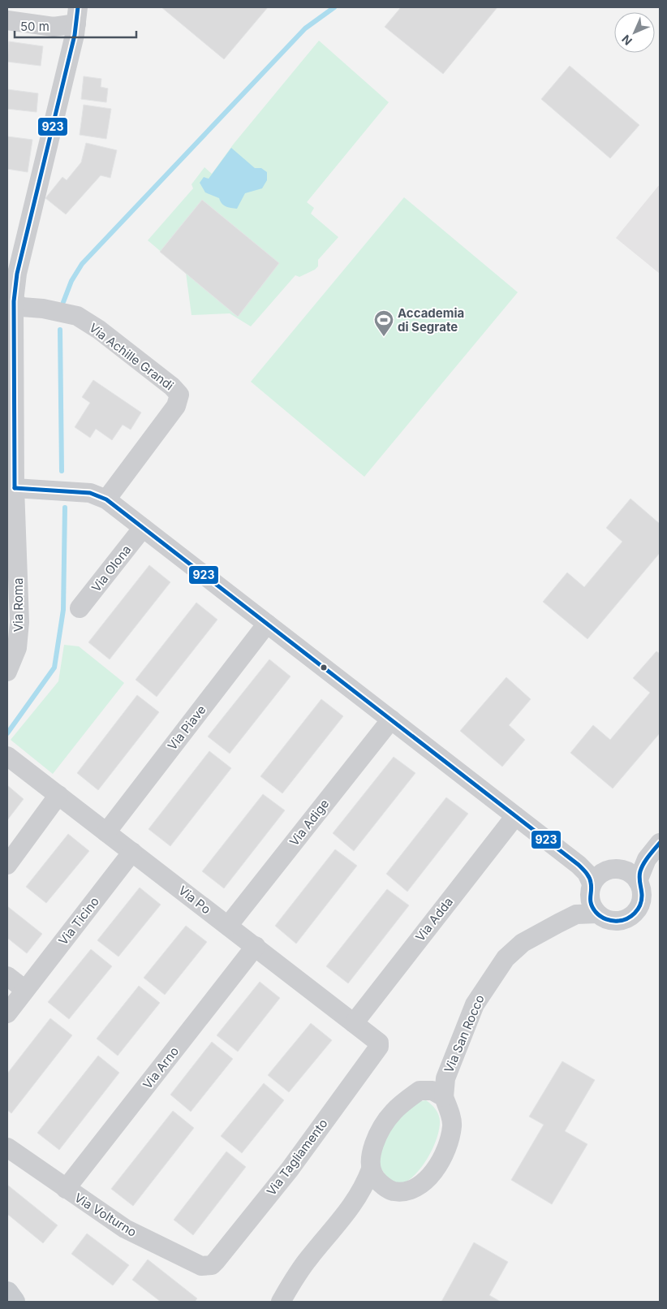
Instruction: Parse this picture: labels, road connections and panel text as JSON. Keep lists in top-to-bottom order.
{
  "streets": {
    "street": [
      "Via Achille Grandi",
      "Via Olona",
      "Via Roma",
      "Via Piave",
      "Via Adige",
      "Via Po",
      "Via Adda",
      "Via Ticino",
      "Via San Rocco",
      "Via Arno",
      "Via Tagliamento",
      "Via Volturno"
    ]
  },
  "crossings": [
    ["Via Achille Grandi", "Via Roma"],
    ["Via Piave", "Via Po"],
    ["Via Adige", "Via Po"],
    ["Via Po", "Via Adda"],
    ["Via Po", "Via Ticino"],
    ["Via Po", "Via Arno"],
    ["Via Po", "Via Tagliamento"],
    ["Via Arno", "Via Volturno"],
    ["Via Tagliamento", "Via Volturno"]
  ],
  "places": {
    "sports": ["Accademia di Segrate"]
  },
  "lines": ["transit line 923"],
  "scale_bar": "50 m",
  "north": "bottom left"
}
